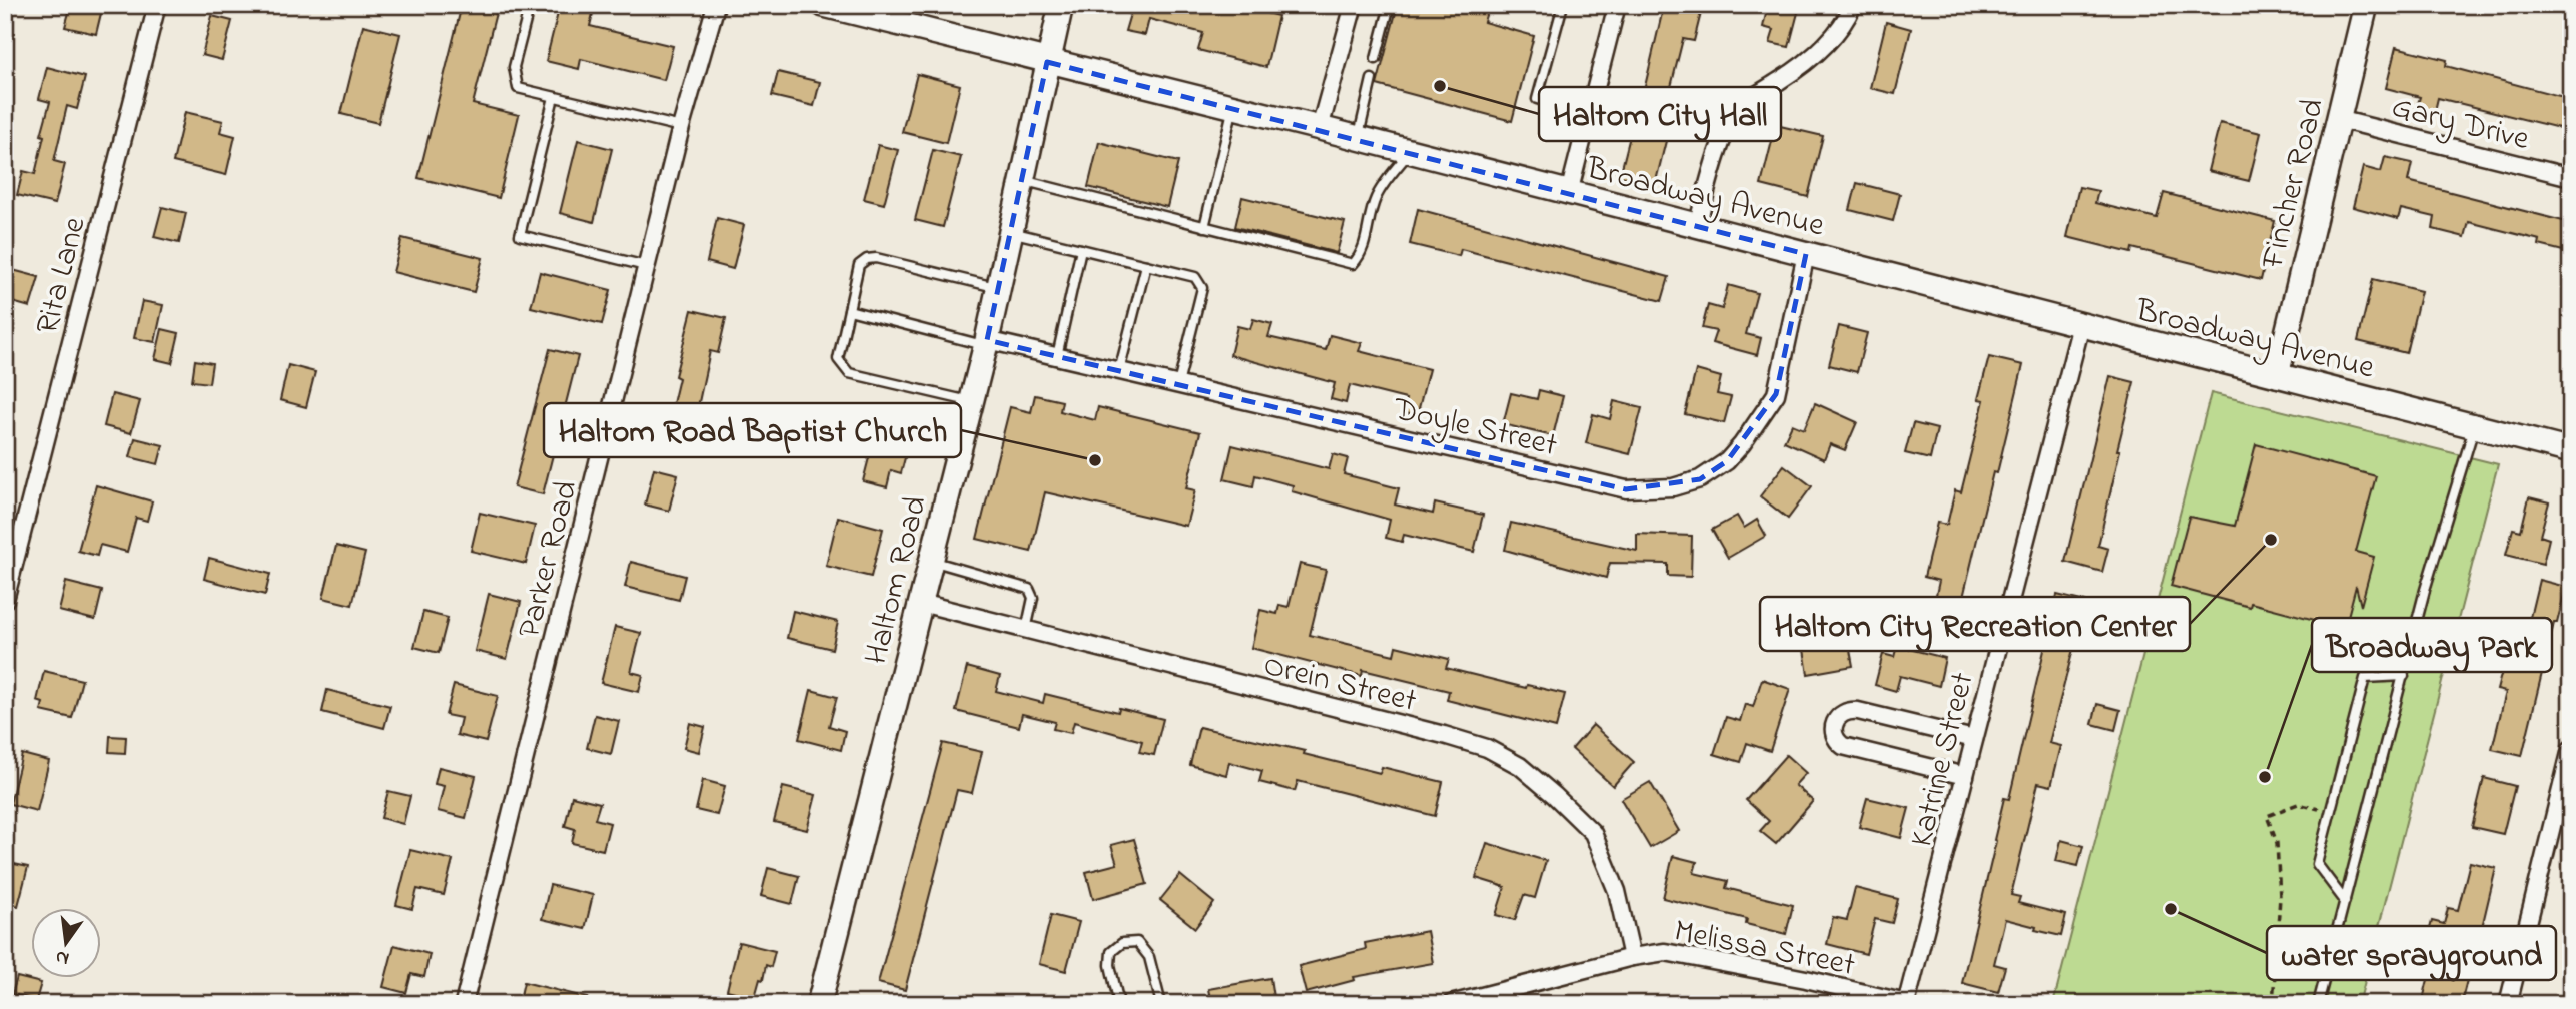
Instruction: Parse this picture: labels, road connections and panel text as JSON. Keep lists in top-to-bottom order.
{
  "streets": {
    "main road": ["Fincher Road", "Broadway Avenue", "Haltom Road"],
    "street": [
      "Gary Drive",
      "Rita Lane",
      "Doyle Street",
      "Parker Road",
      "Orein Street",
      "Katrine Street",
      "Melissa Street"
    ]
  },
  "crossings": [
    ["Gary Drive", "Fincher Road"],
    ["Fincher Road", "Broadway Avenue"],
    ["Broadway Avenue", "Doyle Street"],
    ["Broadway Avenue", "Haltom Road"],
    ["Broadway Avenue", "Katrine Street"],
    ["Doyle Street", "Haltom Road"],
    ["Haltom Road", "Orein Street"],
    ["Orein Street", "Melissa Street"],
    ["Katrine Street", "Melissa Street"]
  ],
  "places": [
    "Haltom City Hall",
    "Haltom Road Baptist Church",
    "Haltom City Recreation Center",
    "Broadway Park",
    "water sprayground"
  ],
  "north": "bottom"
}
